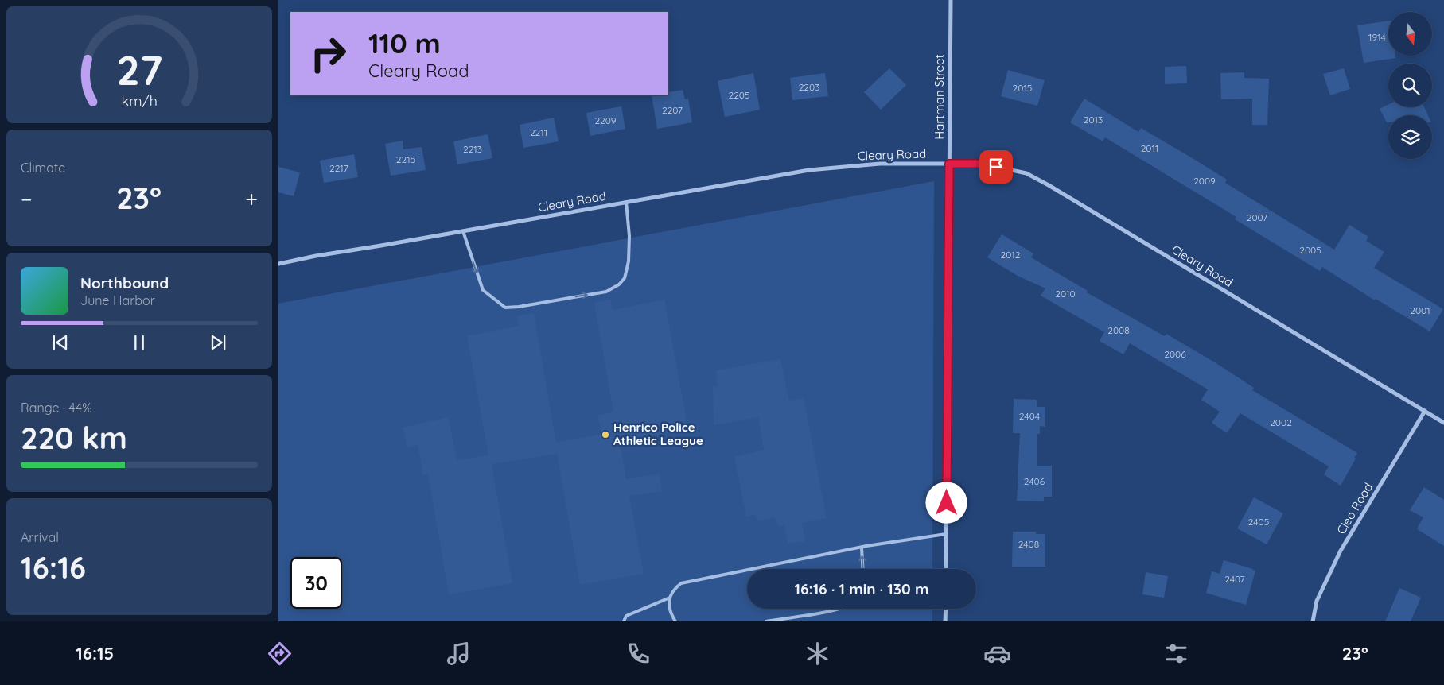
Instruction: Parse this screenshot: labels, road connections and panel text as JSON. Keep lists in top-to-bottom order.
{
  "streets": {
    "street": ["Hartman Street", "Cleary Road", "Cleo Road"]
  },
  "crossings": [
    ["Hartman Street", "Cleary Road"],
    ["Cleary Road", "Cleo Road"]
  ],
  "places": ["Henrico Police Athletic League"],
  "house_numbers": [
    "1914",
    "2203",
    "2015",
    "2205",
    "2207",
    "2013",
    "2209",
    "2211",
    "2011",
    "2213",
    "2215",
    "2217",
    "2009",
    "2007",
    "2005",
    "2012",
    "2010",
    "2001",
    "2008",
    "2006",
    "2404",
    "2002",
    "2406",
    "2405",
    "2408",
    "2407"
  ],
  "north": "bottom",
  "page": {
    "turn": ["110 m", "Cleary Road"],
    "tile": [
      "Climate",
      ["Range · 44%", "220 km"],
      ["Arrival", "16:16"]
    ],
    "heat": ["−", "23°", "+"],
    "song": ["Northbound", "June Harbor"],
    "limit": "30",
    "trip": "16:16 · 1 min · 130 m",
    "tabs": ["16:15", "23°"],
    "gauge": ["27", "km/h"]
  }
}
